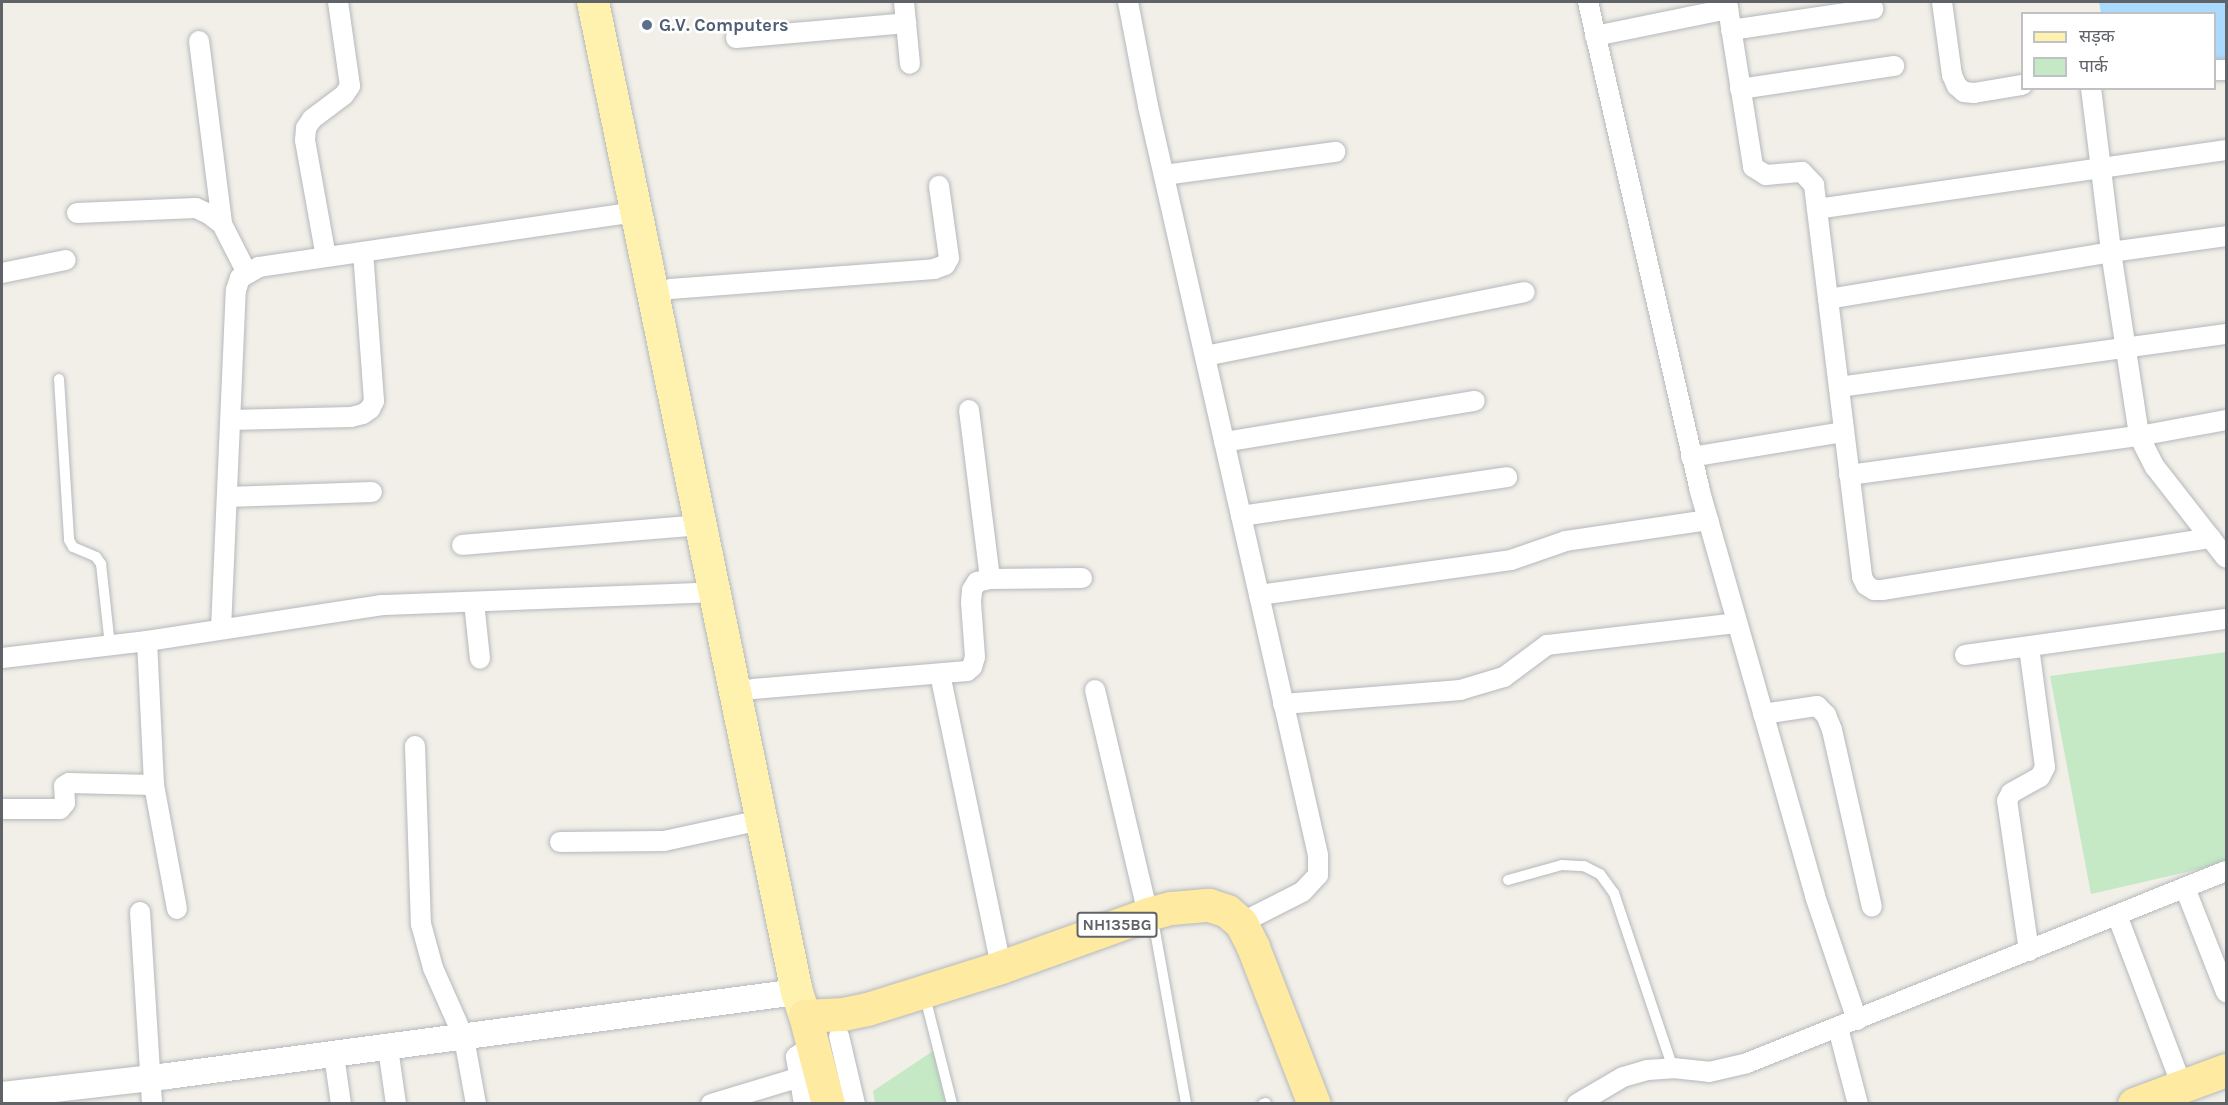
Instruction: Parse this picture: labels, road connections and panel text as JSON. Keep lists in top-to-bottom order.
{
  "streets": {
    "highway": ["NH135BG"]
  },
  "places": ["G.V. Computers"],
  "legend": ["सड़क", "पार्क"]
}
